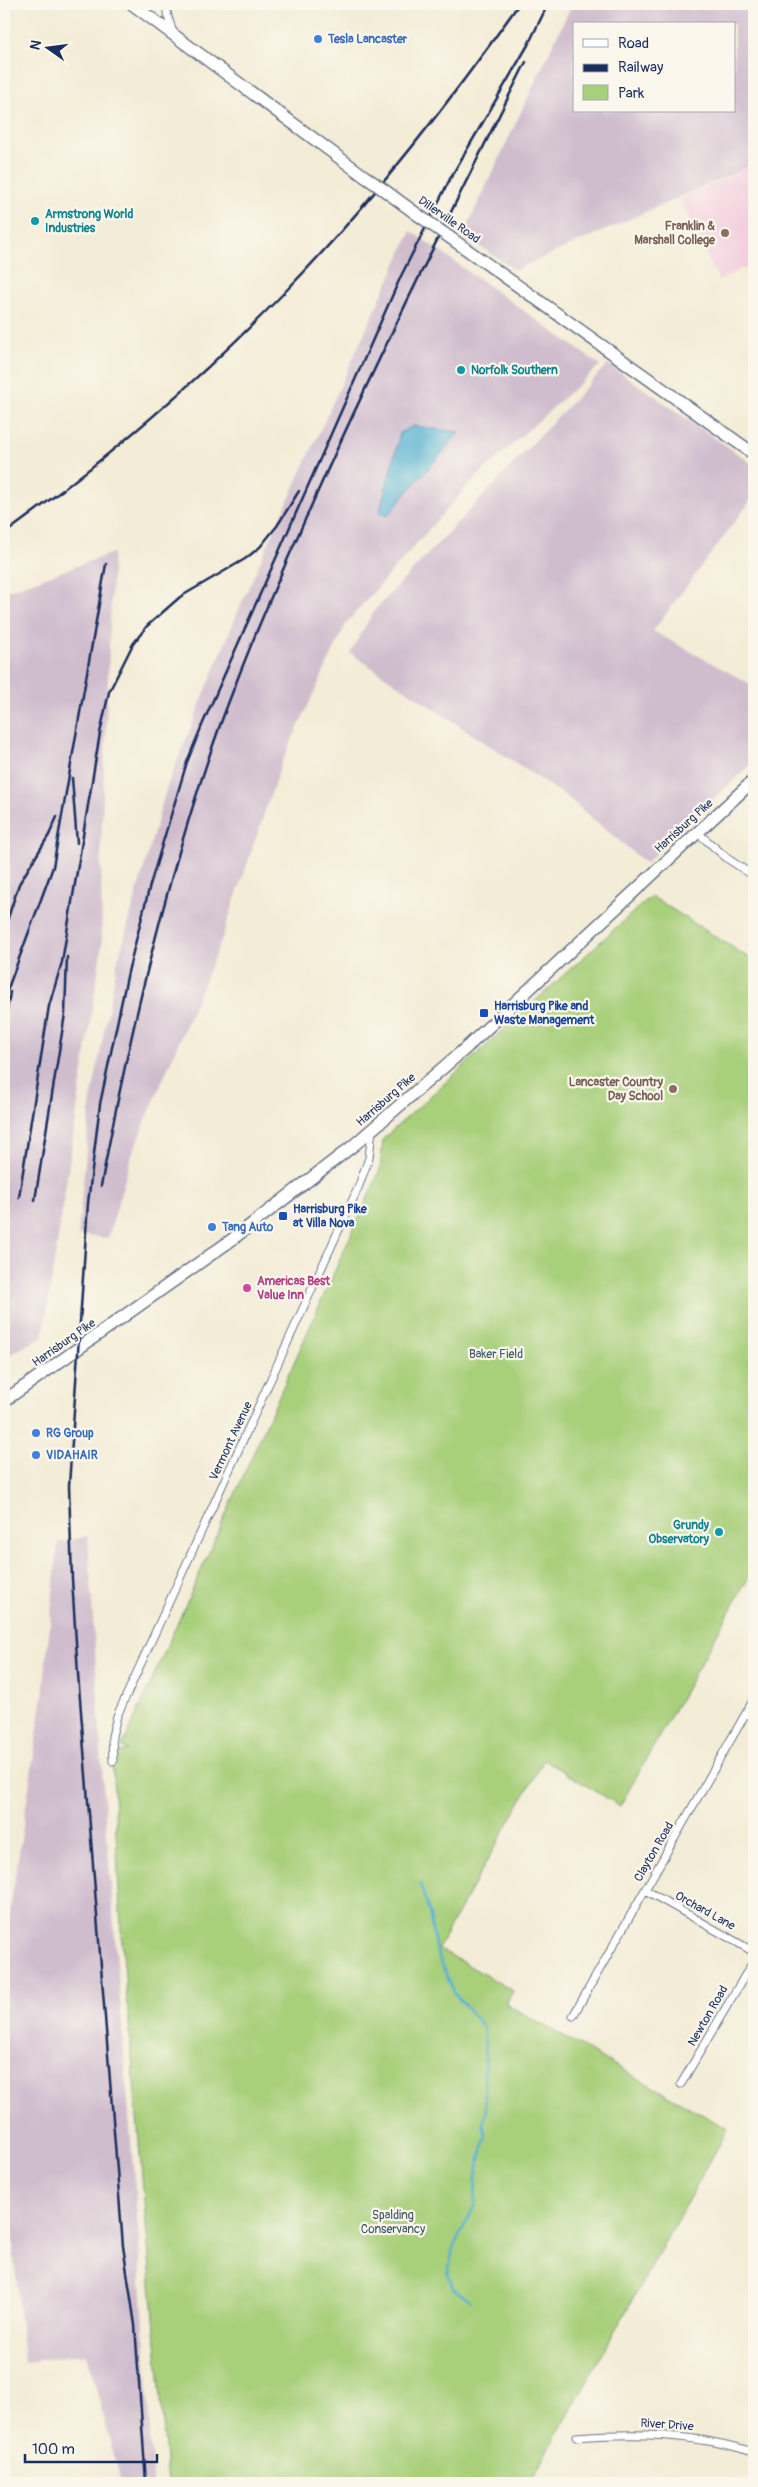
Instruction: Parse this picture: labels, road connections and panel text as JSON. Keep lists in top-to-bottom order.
{
  "streets": {
    "main road": ["Dillerville Road", "Harrisburg Pike"],
    "street": [
      "Vermont Avenue",
      "Clayton Road",
      "Orchard Lane",
      "Newton Road",
      "River Drive"
    ]
  },
  "crossings": [
    ["Harrisburg Pike", "Vermont Avenue"],
    ["Clayton Road", "Orchard Lane"]
  ],
  "parks": ["Baker Field", "Spalding Conservancy"],
  "places": {
    "other": [
      "Tesla Lancaster",
      "Armstrong World Industries",
      "Franklin & Marshall College",
      "Norfolk Southern",
      "Lancaster Country Day School",
      "Tang Auto",
      "Americas Best Value Inn",
      "RG Group",
      "VIDAHAIR",
      "Grundy Observatory"
    ],
    "transit": ["Harrisburg Pike and Waste Management", "Harrisburg Pike at Villa Nova"]
  },
  "legend": ["Road", "Railway", "Park"],
  "scale_bar": "100 m",
  "north": "left"
}
